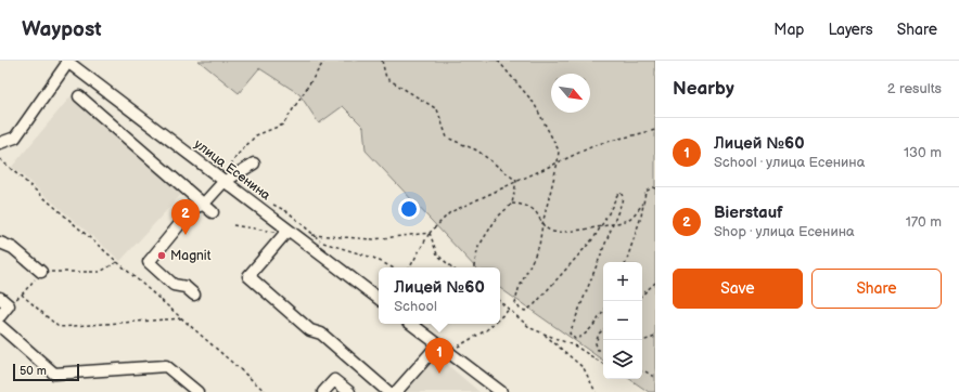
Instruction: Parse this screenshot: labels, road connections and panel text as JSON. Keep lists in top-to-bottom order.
{
  "streets": {
    "street": ["улица Есенина"]
  },
  "places": ["Magnit"],
  "scale_bar": "50 m",
  "north": "bottom right",
  "page": {
    "header": "Waypost",
    "nav": ["Map", "Layers", "Share"],
    "heading": ["Nearby", "2 results"],
    "list": [
      {
        "mark": "1",
        "name": "Лицей №60",
        "note": "School · улица Есенина",
        "value": "130 m"
      },
      {
        "mark": "2",
        "name": "Bierstauf",
        "note": "Shop · улица Есенина",
        "value": "170 m"
      }
    ],
    "pins": ["2", "1"],
    "buttons": ["Save", "Share"],
    "map_buttons": ["+", "−"],
    "popup": ["Лицей №60", "School"],
    "scale": "50 m"
  }
}
